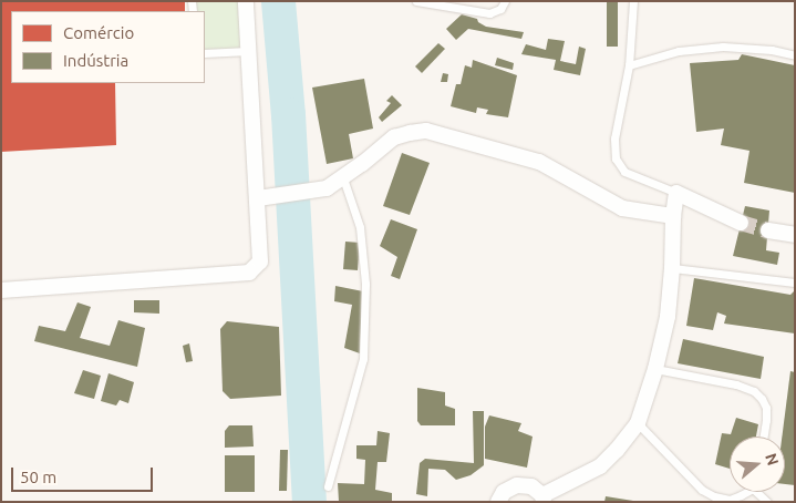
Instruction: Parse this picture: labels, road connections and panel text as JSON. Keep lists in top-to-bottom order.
{
  "legend": ["Comércio", "Indústria"],
  "scale_bar": "50 m",
  "north": "right"
}
